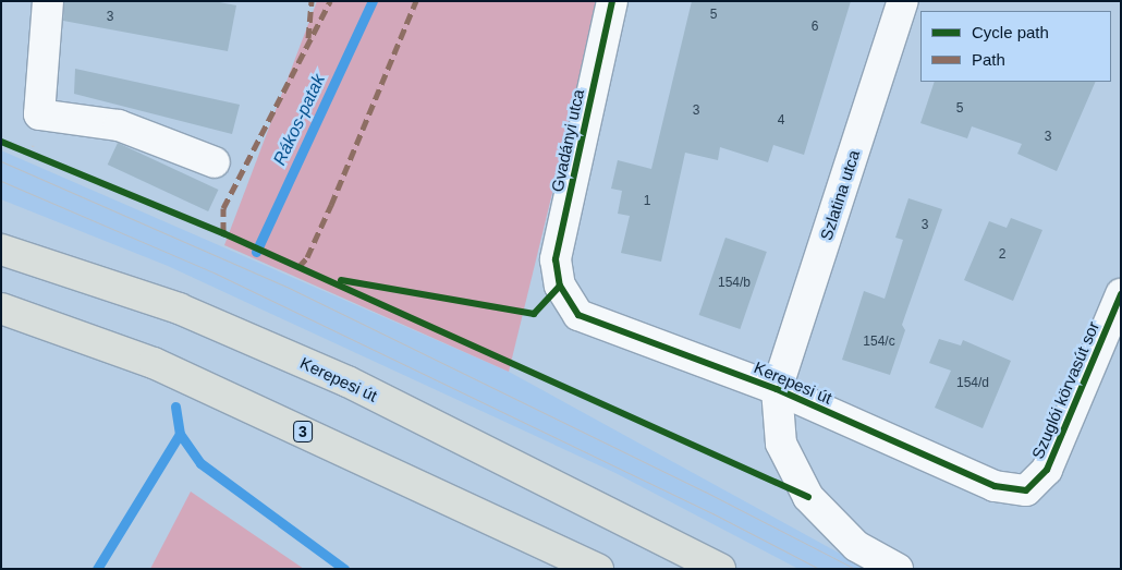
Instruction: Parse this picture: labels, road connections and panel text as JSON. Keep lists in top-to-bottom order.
{
  "streets": {
    "main road": ["Kerepesi út", "3"],
    "street": ["Gvadányi utca", "Szlatina utca", "Szuglói körvasút sor"]
  },
  "crossings": [
    ["Gvadányi utca", "Kerepesi út"],
    ["Szlatina utca", "Kerepesi út"],
    ["Kerepesi út", "Szuglói körvasút sor"]
  ],
  "water": ["Rákos-patak"],
  "house_numbers": [
    "5",
    "3",
    "6",
    "5",
    "3",
    "4",
    "3",
    "1",
    "3",
    "2",
    "154/b",
    "154/c",
    "154/d"
  ],
  "legend": ["Cycle path", "Path"]
}
